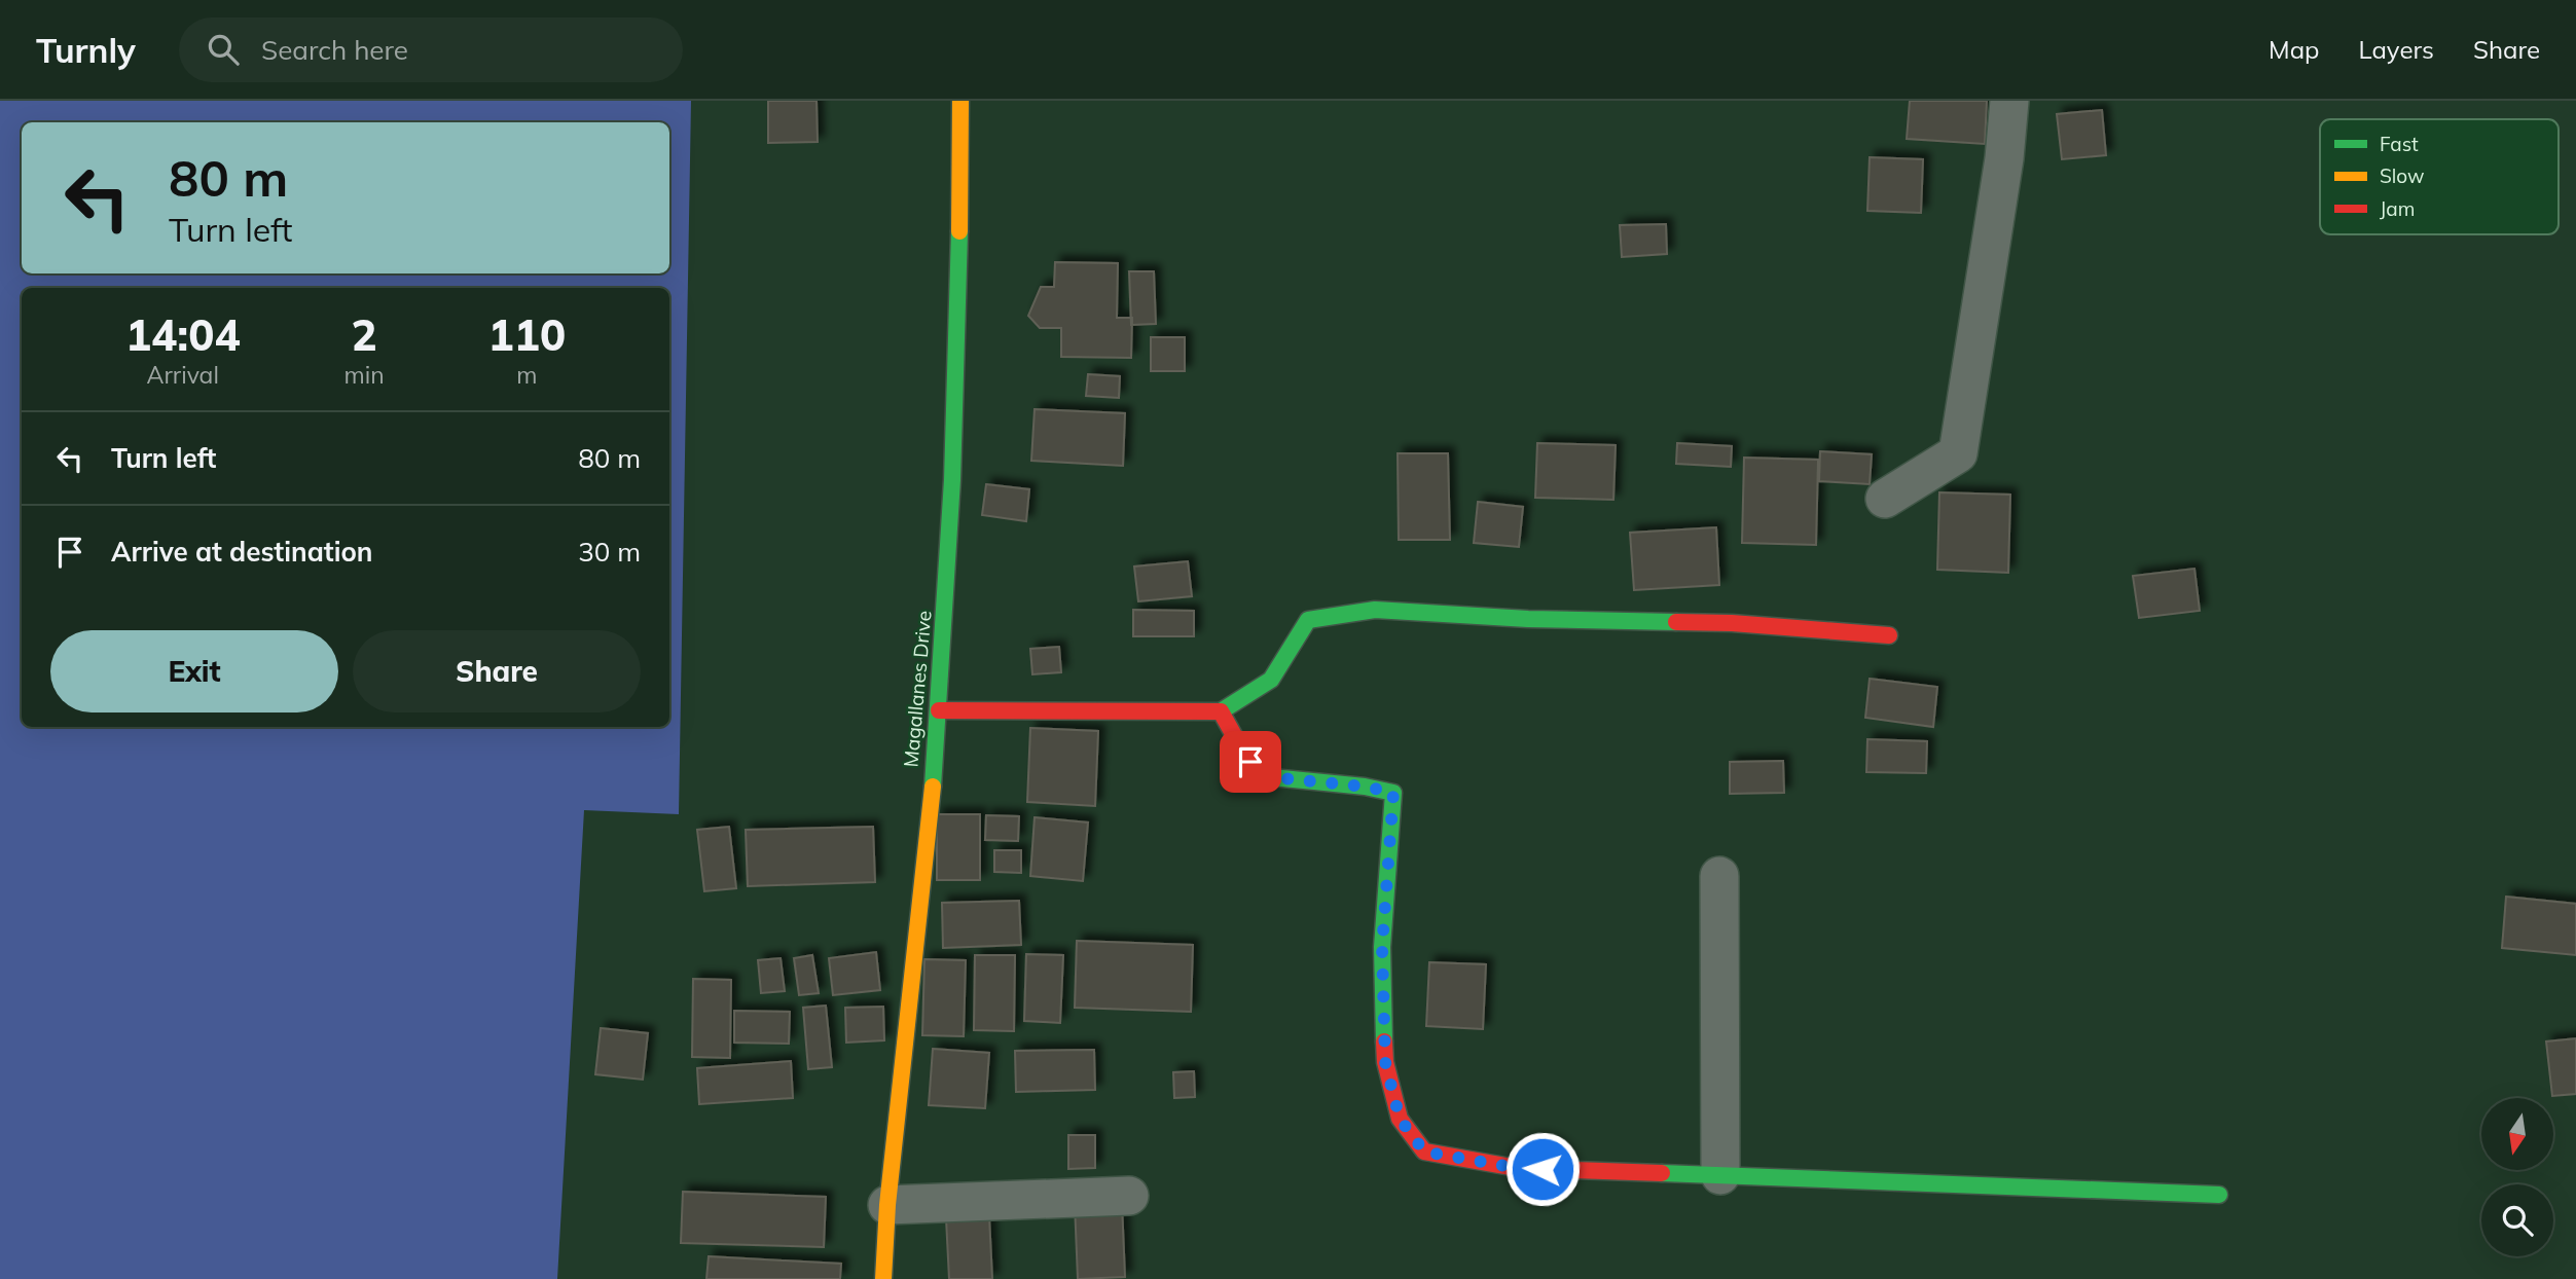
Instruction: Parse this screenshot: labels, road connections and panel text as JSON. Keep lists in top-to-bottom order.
{
  "streets": {
    "street": ["Magallanes Drive"]
  },
  "legend": ["Fast", "Slow", "Jam"],
  "north": "bottom",
  "page": {
    "header": "Turnly",
    "search": "Search here",
    "nav": ["Map", "Layers", "Share"],
    "turn": ["80 m", "Turn left"],
    "eta": [
      "14:04",
      "Arrival",
      "2",
      "min",
      "110",
      "m"
    ],
    "list": [
      {
        "name": "Turn left",
        "value": "80 m"
      },
      {
        "name": "Arrive at destination",
        "value": "30 m"
      }
    ],
    "buttons": ["Exit", "Share"]
  }
}
